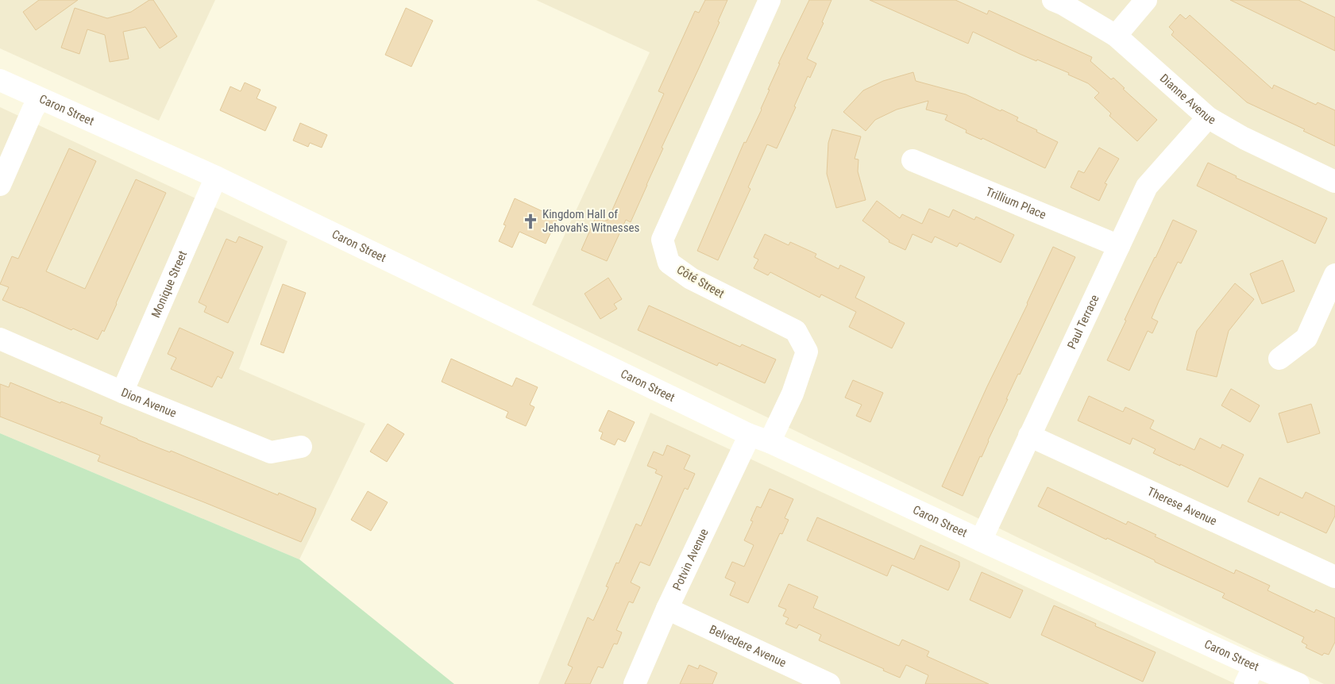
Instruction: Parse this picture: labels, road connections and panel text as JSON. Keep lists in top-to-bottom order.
{
  "streets": {
    "street": [
      "Dianne Avenue",
      "Caron Street",
      "Trillium Place",
      "Côté Street",
      "Monique Street",
      "Paul Terrace",
      "Dion Avenue",
      "Therese Avenue",
      "Potvin Avenue",
      "Belvedere Avenue"
    ]
  },
  "crossings": [
    ["Dianne Avenue", "Paul Terrace"],
    ["Caron Street", "Côté Street"],
    ["Caron Street", "Monique Street"],
    ["Caron Street", "Paul Terrace"],
    ["Caron Street", "Potvin Avenue"],
    ["Trillium Place", "Paul Terrace"],
    ["Côté Street", "Potvin Avenue"],
    ["Monique Street", "Dion Avenue"],
    ["Paul Terrace", "Therese Avenue"],
    ["Potvin Avenue", "Belvedere Avenue"]
  ],
  "places": {
    "church": ["Kingdom Hall of Jehovah's Witnesses"]
  }
}
